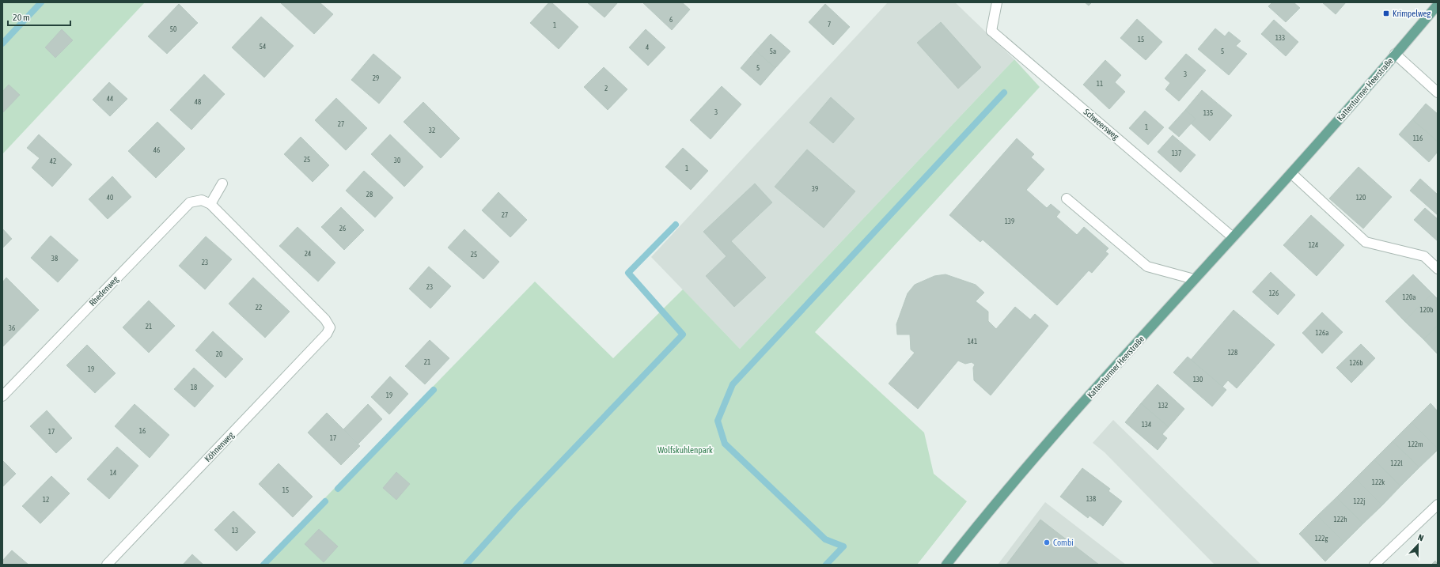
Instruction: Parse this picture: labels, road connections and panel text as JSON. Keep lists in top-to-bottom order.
{
  "streets": {
    "main road": ["Kattenturmer Heerstraße"],
    "street": ["Schweersweg", "Rhedenweg", "Köhnenweg"]
  },
  "crossings": [
    ["Kattenturmer Heerstraße", "Schweersweg"],
    ["Rhedenweg", "Köhnenweg"]
  ],
  "parks": ["Wolfskuhlenpark"],
  "places": {
    "transit": ["Krimpelweg"],
    "other": ["Combi"]
  },
  "house_numbers": [
    "6",
    "7",
    "1",
    "50",
    "133",
    "15",
    "54",
    "4",
    "5a",
    "5",
    "5",
    "3",
    "29",
    "11",
    "2",
    "44",
    "48",
    "3",
    "135",
    "27",
    "1",
    "32",
    "116",
    "46",
    "137",
    "25",
    "30",
    "42",
    "1",
    "39",
    "28",
    "40",
    "120",
    "27",
    "139",
    "26",
    "124",
    "24",
    "25",
    "38",
    "23",
    "23",
    "126",
    "120a",
    "22",
    "120b",
    "21",
    "36",
    "126a",
    "141",
    "128",
    "20",
    "21",
    "126b",
    "19",
    "130",
    "18",
    "19",
    "132",
    "134",
    "16",
    "17",
    "17",
    "122m",
    "122l",
    "14",
    "122k",
    "15",
    "138",
    "12",
    "122j",
    "122h",
    "13",
    "122g"
  ],
  "scale_bar": "20 m",
  "north": "top"
}
